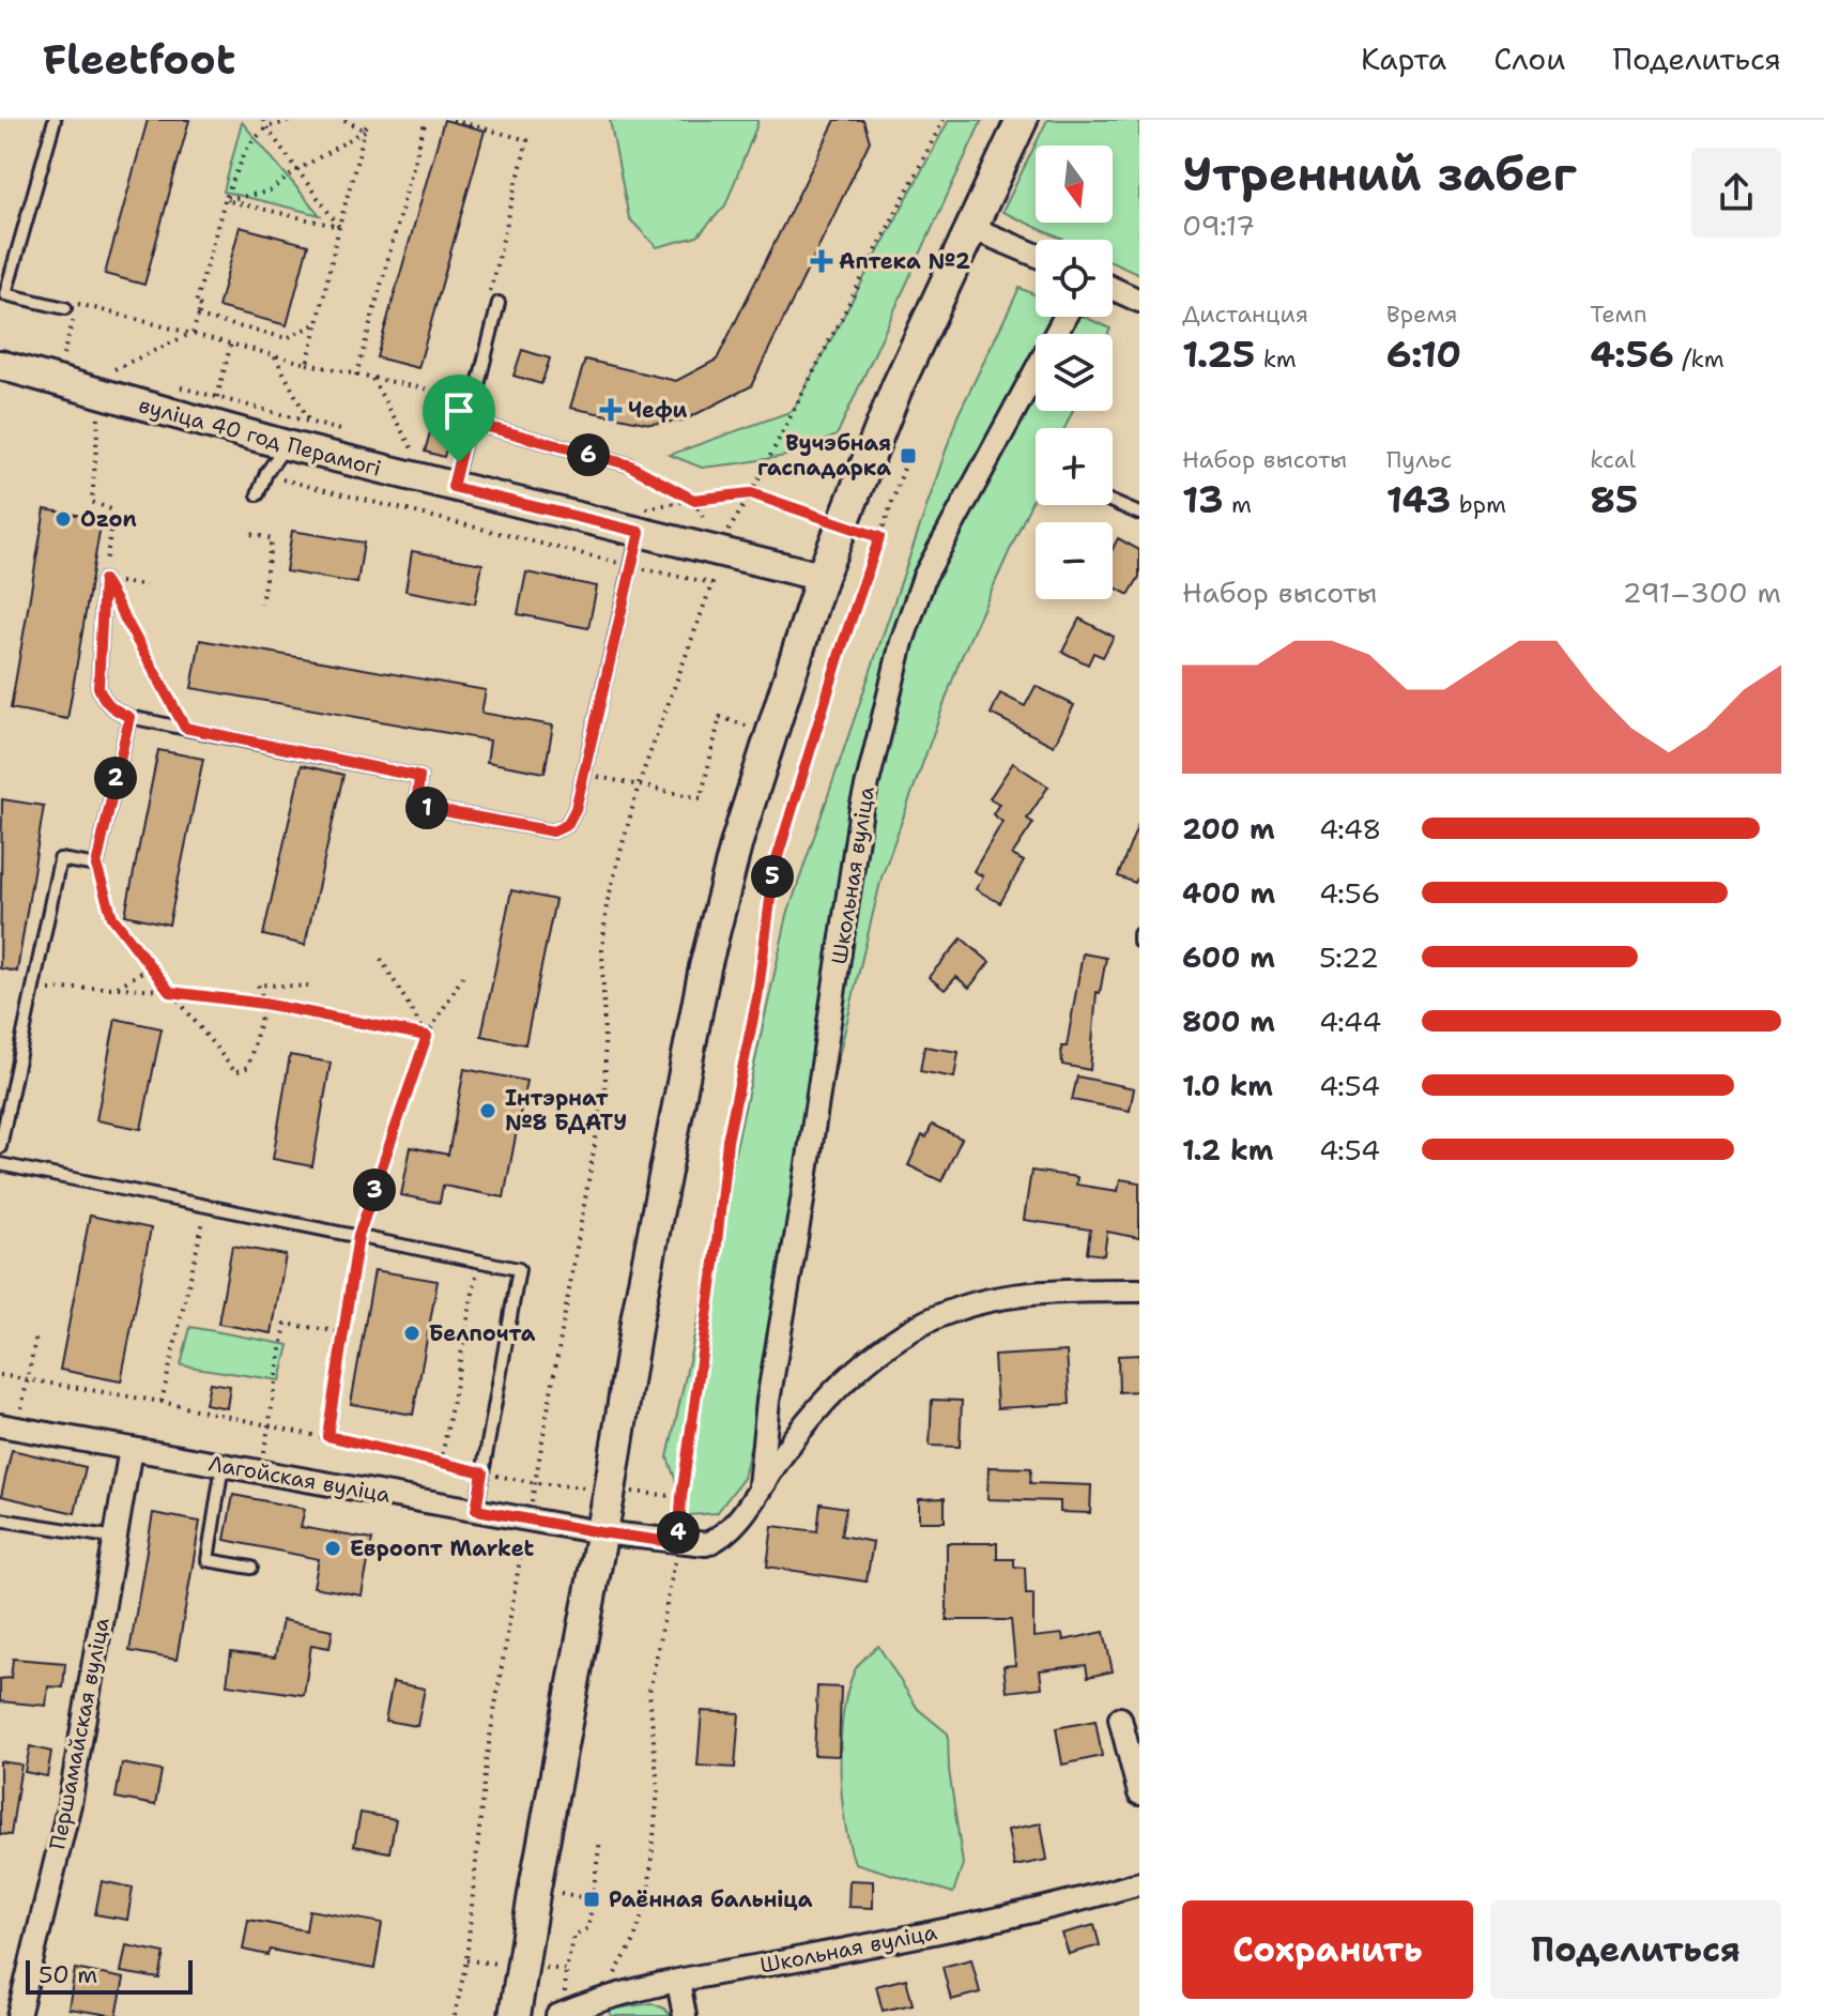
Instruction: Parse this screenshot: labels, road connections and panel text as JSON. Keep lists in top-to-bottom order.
{
  "streets": {
    "street": [
      "вуліца 40 год Перамогі",
      "Школьная вуліца",
      "Лагойская вуліца",
      "Першамайская вуліца"
    ]
  },
  "crossings": [
    ["Лагойская вуліца", "Першамайская вуліца"]
  ],
  "places": {
    "health": ["Аптека №2", "Чефи"],
    "transit": ["Вучэбная гаспадарка", "Раённая бальніца"],
    "other": [
      "Ozon",
      "Інтэрнат №8 БДАТУ",
      "Белпочта",
      "Евроопт Market"
    ]
  },
  "scale_bar": "50 m",
  "north": "bottom",
  "page": {
    "header": "Fleetfoot",
    "nav": ["Карта", "Слои", "Поделиться"],
    "heading": ["Утренний забег", "09:17"],
    "map_buttons": ["+", "−"],
    "stats": [
      ["Дистанция", "1.25 km"],
      ["Время", "6:10"],
      ["Темп", "4:56 /km"],
      ["Набор высоты", "13 m"],
      ["Пульс", "143 bpm"],
      ["kcal", "85"]
    ],
    "pins": [
      "6",
      "2",
      "1",
      "5",
      "3",
      "4"
    ],
    "chart": ["Набор высоты", "291–300 m"],
    "list": [
      {
        "name": "200 m",
        "note": "4:48"
      },
      {
        "name": "400 m",
        "note": "4:56"
      },
      {
        "name": "600 m",
        "note": "5:22"
      },
      {
        "name": "800 m",
        "note": "4:44"
      },
      {
        "name": "1.0 km",
        "note": "4:54"
      },
      {
        "name": "1.2 km",
        "note": "4:54"
      }
    ],
    "buttons": ["Сохранить", "Поделиться"],
    "scale": "50 m"
  }
}
